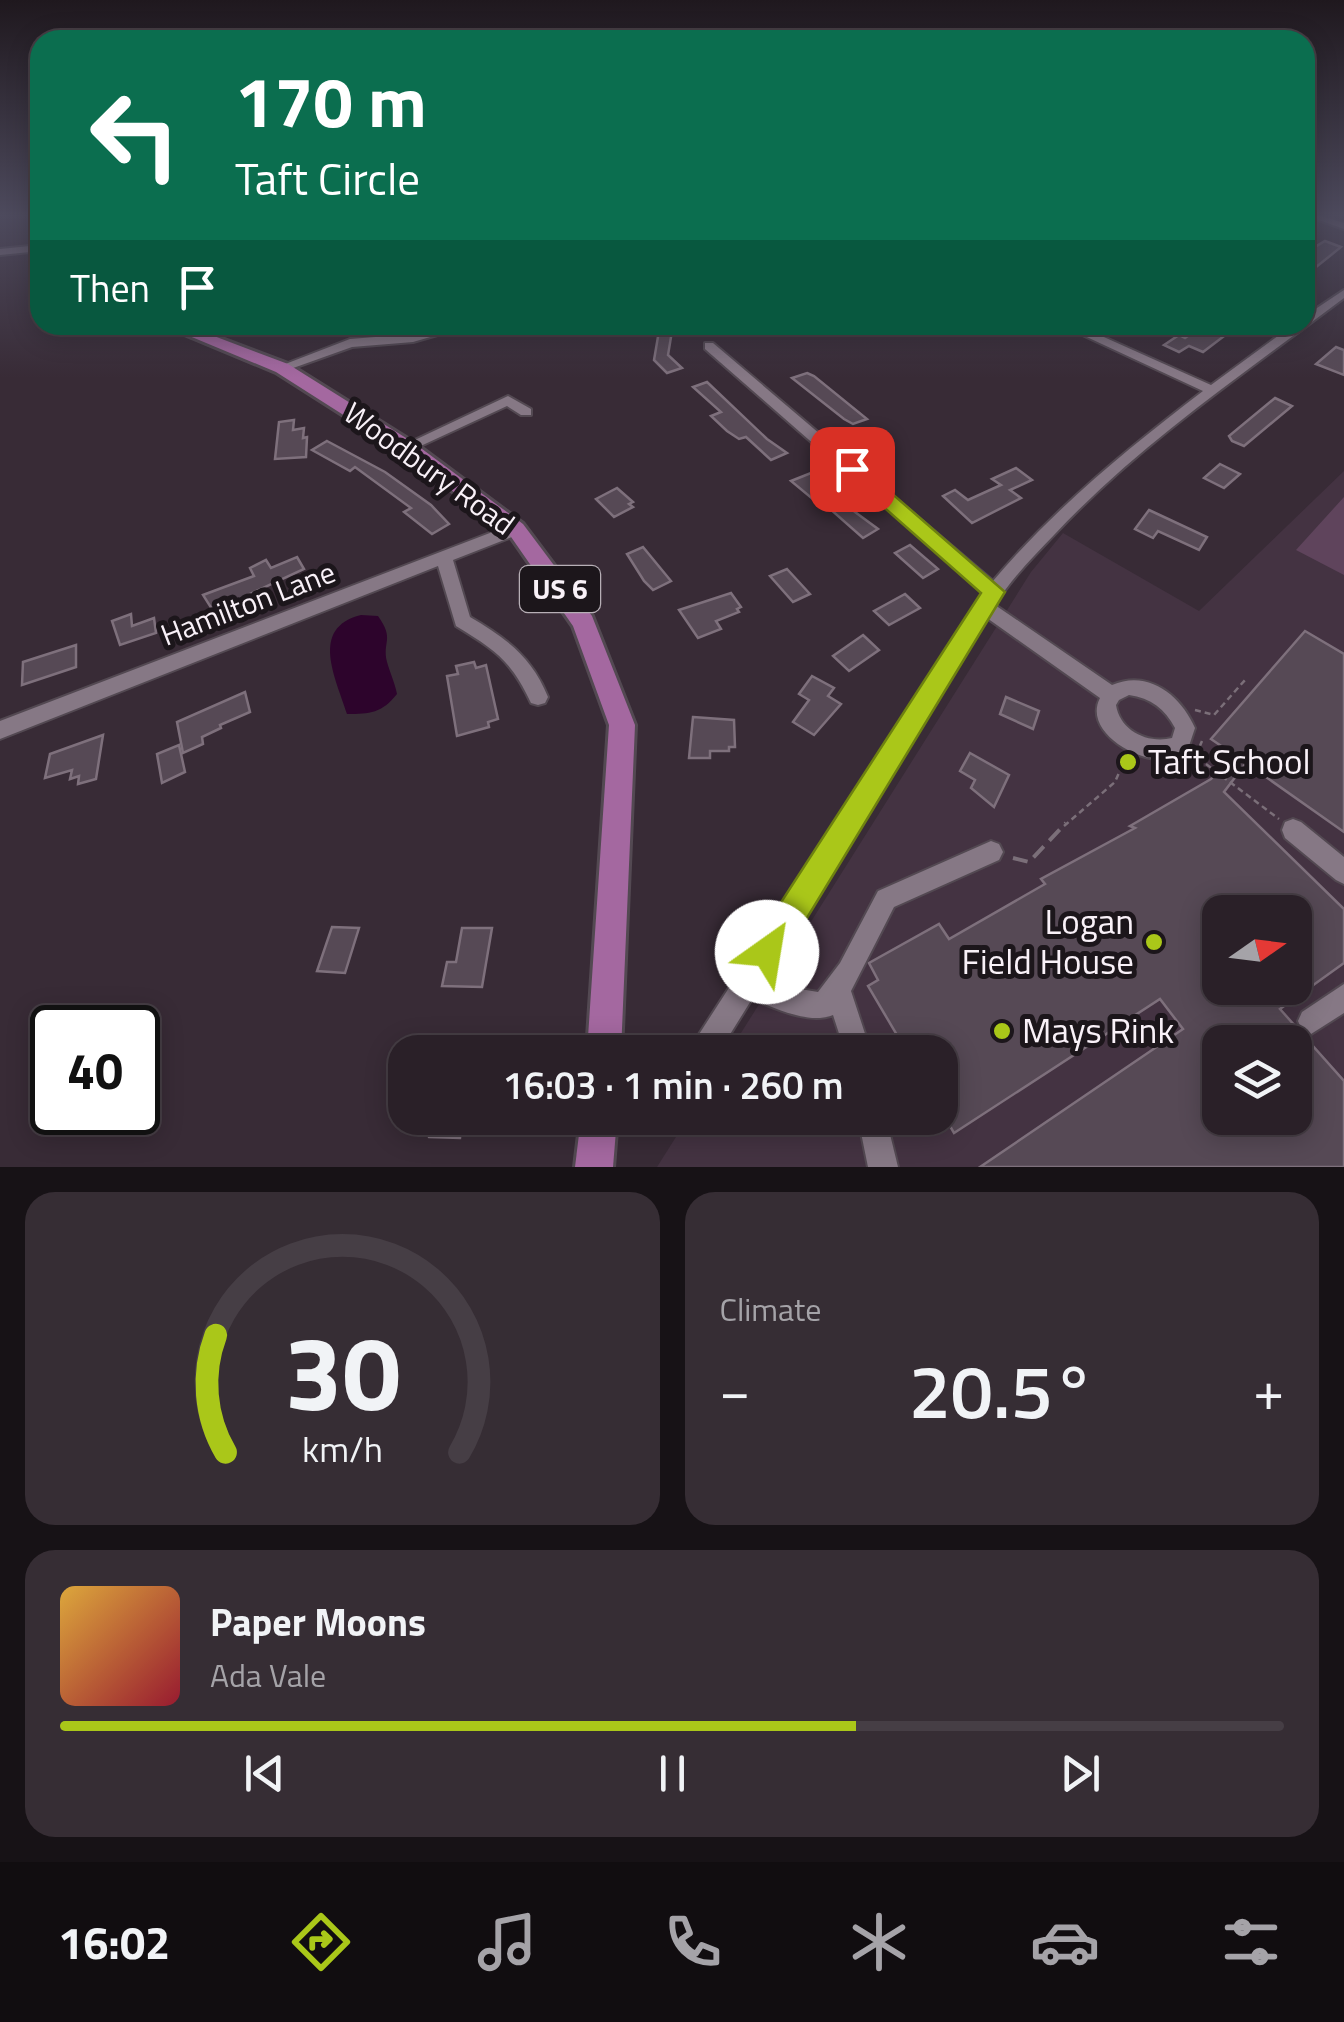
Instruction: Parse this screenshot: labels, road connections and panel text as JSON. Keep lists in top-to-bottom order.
{
  "streets": {
    "main road": ["Woodbury Road", "US 6"],
    "street": ["Hamilton Lane"]
  },
  "crossings": [
    ["Woodbury Road", "Hamilton Lane"]
  ],
  "places": ["Taft School", "Logan Field House", "Mays Rink"],
  "north": "right",
  "page": {
    "turn": ["170 m", "Taft Circle"],
    "then": "Then",
    "limit": "40",
    "trip": "16:03 · 1 min · 260 m",
    "tile": "Climate",
    "heat": ["−", "20.5°", "+"],
    "song": ["Paper Moons", "Ada Vale"],
    "tabs": "16:02",
    "gauge": ["30", "km/h"]
  }
}
